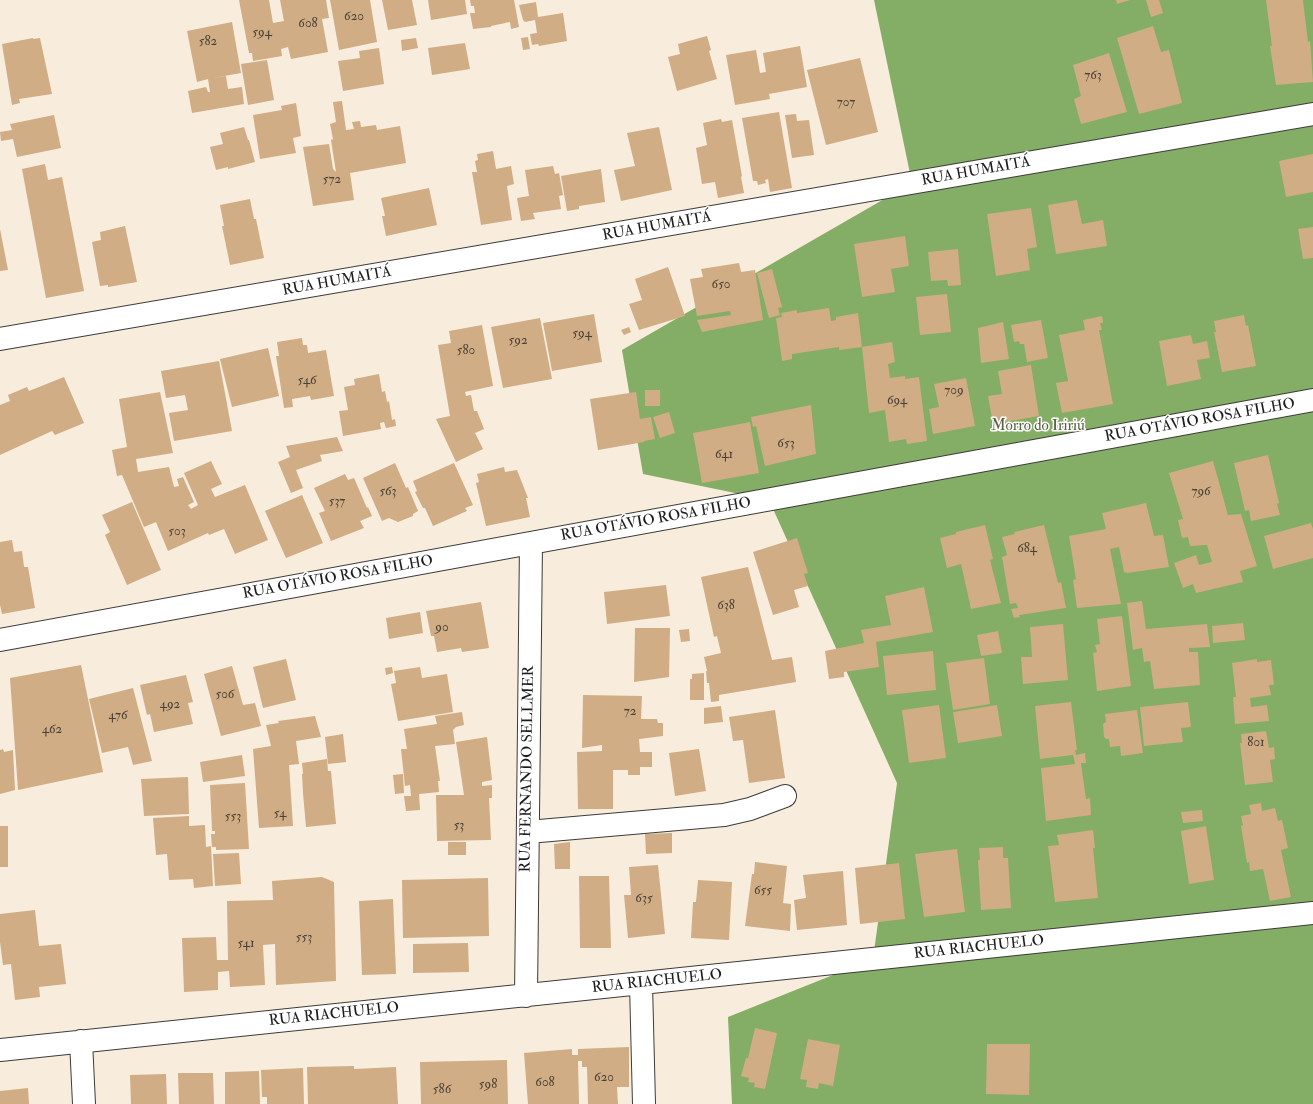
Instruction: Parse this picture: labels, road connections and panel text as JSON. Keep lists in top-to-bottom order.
{
  "streets": {
    "street": [
      "RUA HUMAITÁ",
      "RUA OTÁVIO ROSA FILHO",
      "RUA FERNANDO SELLMER",
      "RUA RIACHUELO"
    ]
  },
  "crossings": [
    ["RUA OTÁVIO ROSA FILHO", "RUA FERNANDO SELLMER"],
    ["RUA FERNANDO SELLMER", "RUA RIACHUELO"]
  ],
  "parks": ["Morro do Iririú"],
  "house_numbers": [
    "620",
    "608",
    "594",
    "582",
    "763",
    "707",
    "572",
    "650",
    "594",
    "592",
    "580",
    "546",
    "709",
    "694",
    "653",
    "641",
    "563",
    "796",
    "537",
    "503",
    "684",
    "638",
    "90",
    "506",
    "492",
    "72",
    "476",
    "462",
    "801",
    "54",
    "553",
    "53",
    "655",
    "635",
    "553",
    "541",
    "620",
    "608",
    "598",
    "586"
  ]
}
